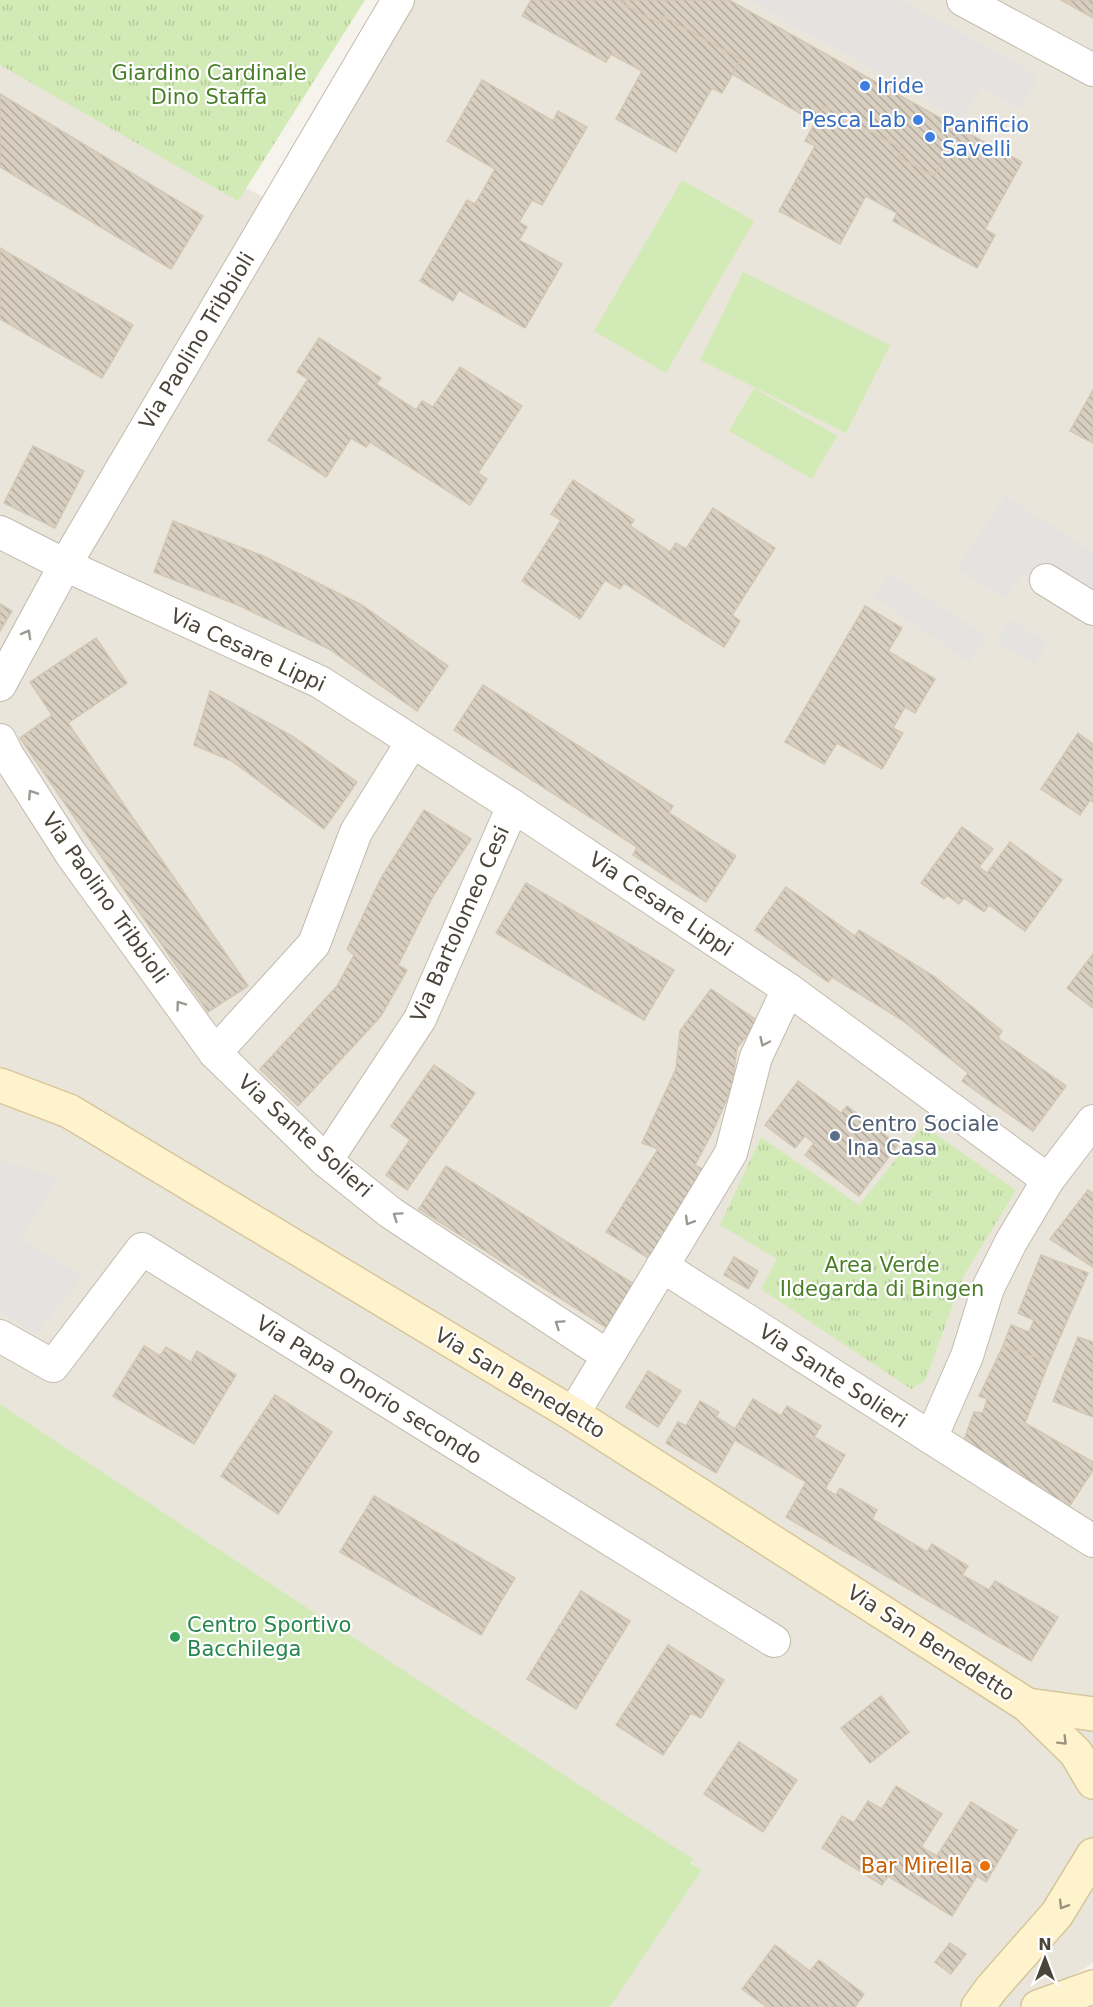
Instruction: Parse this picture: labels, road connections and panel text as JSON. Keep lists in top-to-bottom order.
{
  "streets": {
    "street": [
      "Via Paolino Tribbioli",
      "Via Cesare Lippi",
      "Via Bartolomeo Cesi",
      "Via Sante Solieri",
      "Via San Benedetto",
      "Via Papa Onorio secondo"
    ]
  },
  "crossings": [
    ["Via Paolino Tribbioli", "Via Cesare Lippi"],
    ["Via Paolino Tribbioli", "Via Sante Solieri"],
    ["Via Cesare Lippi", "Via Bartolomeo Cesi"],
    ["Via Bartolomeo Cesi", "Via Sante Solieri"]
  ],
  "one_way": ["Via Paolino Tribbioli"],
  "parks": ["Giardino Cardinale Dino Staffa", "Area Verde Ildegarda di Bingen"],
  "places": [
    "Iride",
    "Pesca Lab",
    "Panificio Savelli",
    "Centro Sociale Ina Casa",
    "Centro Sportivo Bacchilega",
    "Bar Mirella"
  ],
  "north": "top"
}
